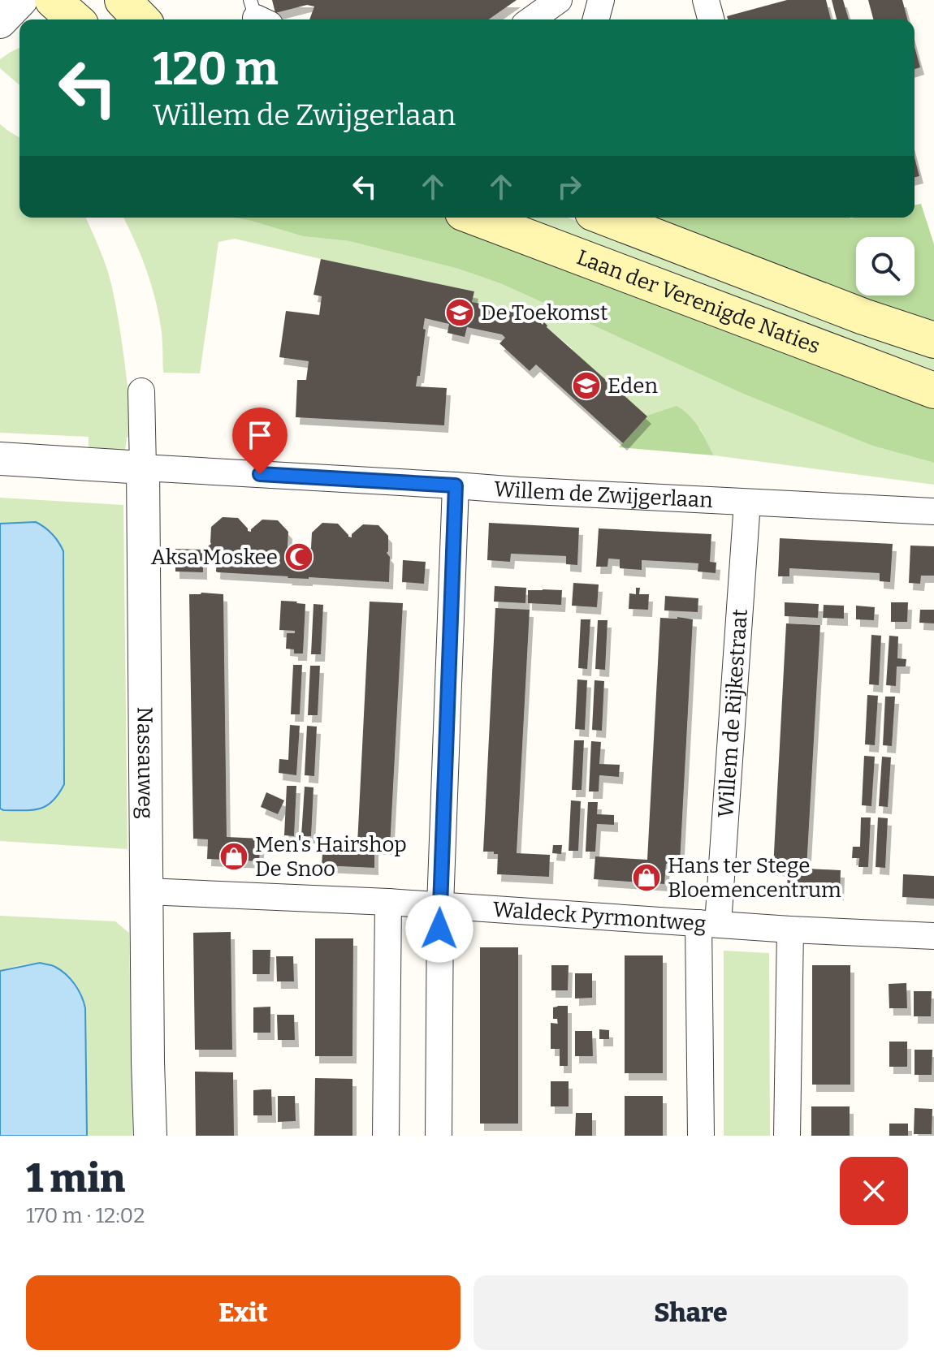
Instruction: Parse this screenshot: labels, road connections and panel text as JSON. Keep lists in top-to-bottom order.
{
  "streets": {
    "main road": ["Laan der Verenigde Naties"],
    "street": [
      "Willem de Zwijgerlaan",
      "Willem de Rijkestraat",
      "Nassauweg",
      "Waldeck Pyrmontweg"
    ]
  },
  "crossings": [
    ["Willem de Zwijgerlaan", "Willem de Rijkestraat"],
    ["Willem de Zwijgerlaan", "Nassauweg"],
    ["Willem de Rijkestraat", "Waldeck Pyrmontweg"],
    ["Nassauweg", "Waldeck Pyrmontweg"]
  ],
  "places": {
    "school or university": ["De Toekomst", "Eden"],
    "mosque": ["Aksa Moskee"],
    "shop": ["Men's Hairshop De Snoo", "Hans ter Stege Bloemencentrum"]
  },
  "page": {
    "turn": ["120 m", "Willem de Zwijgerlaan"],
    "heading": ["1 min", "170 m · 12:02"],
    "buttons": ["Exit", "Share"]
  }
}
